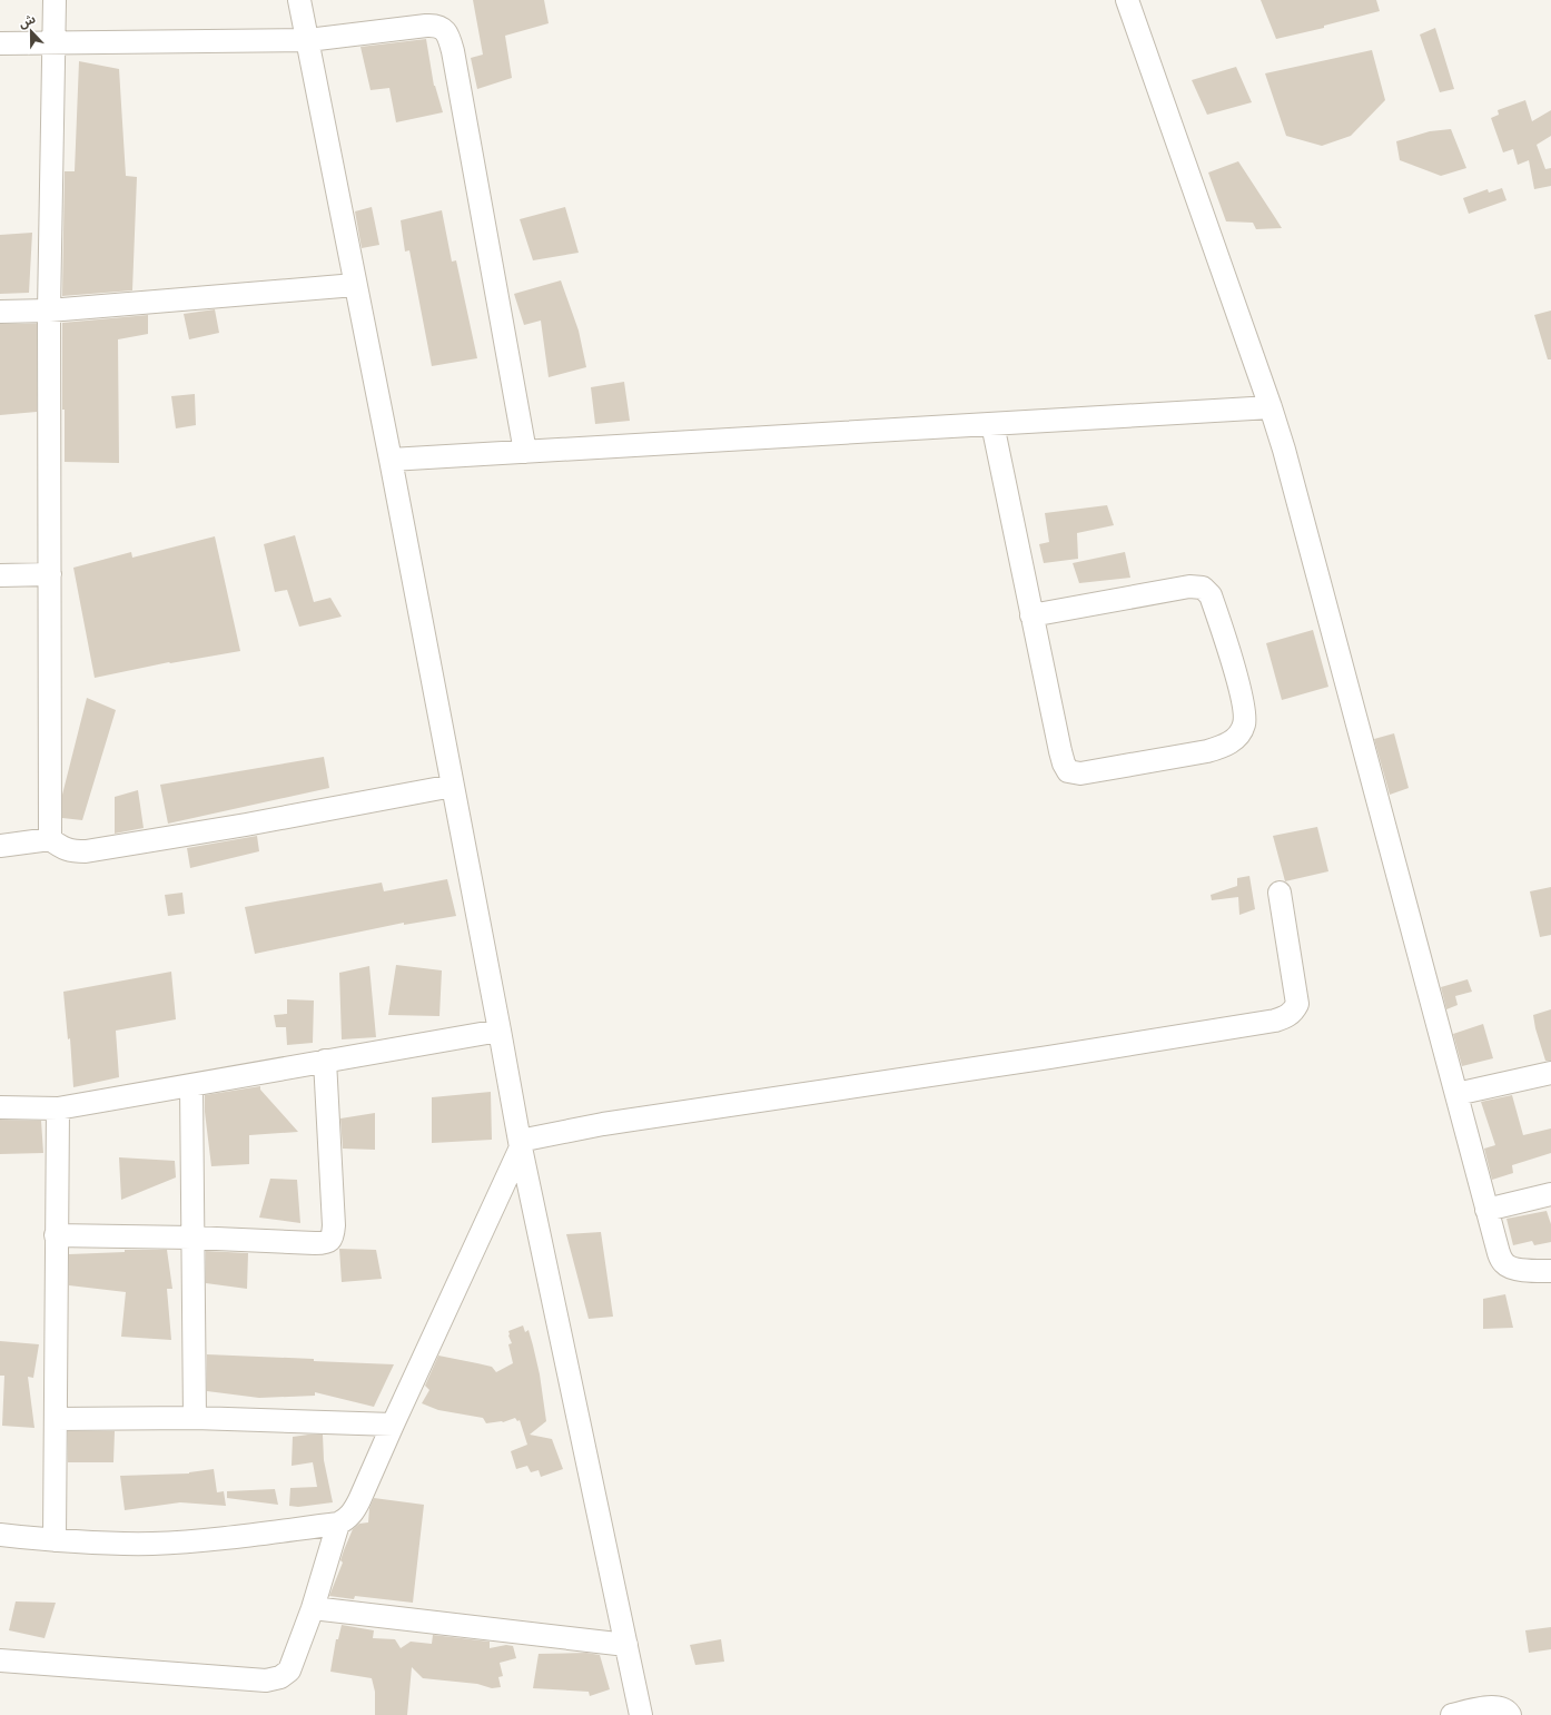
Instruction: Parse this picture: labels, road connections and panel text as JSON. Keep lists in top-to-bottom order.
{
  "north": "top"
}
